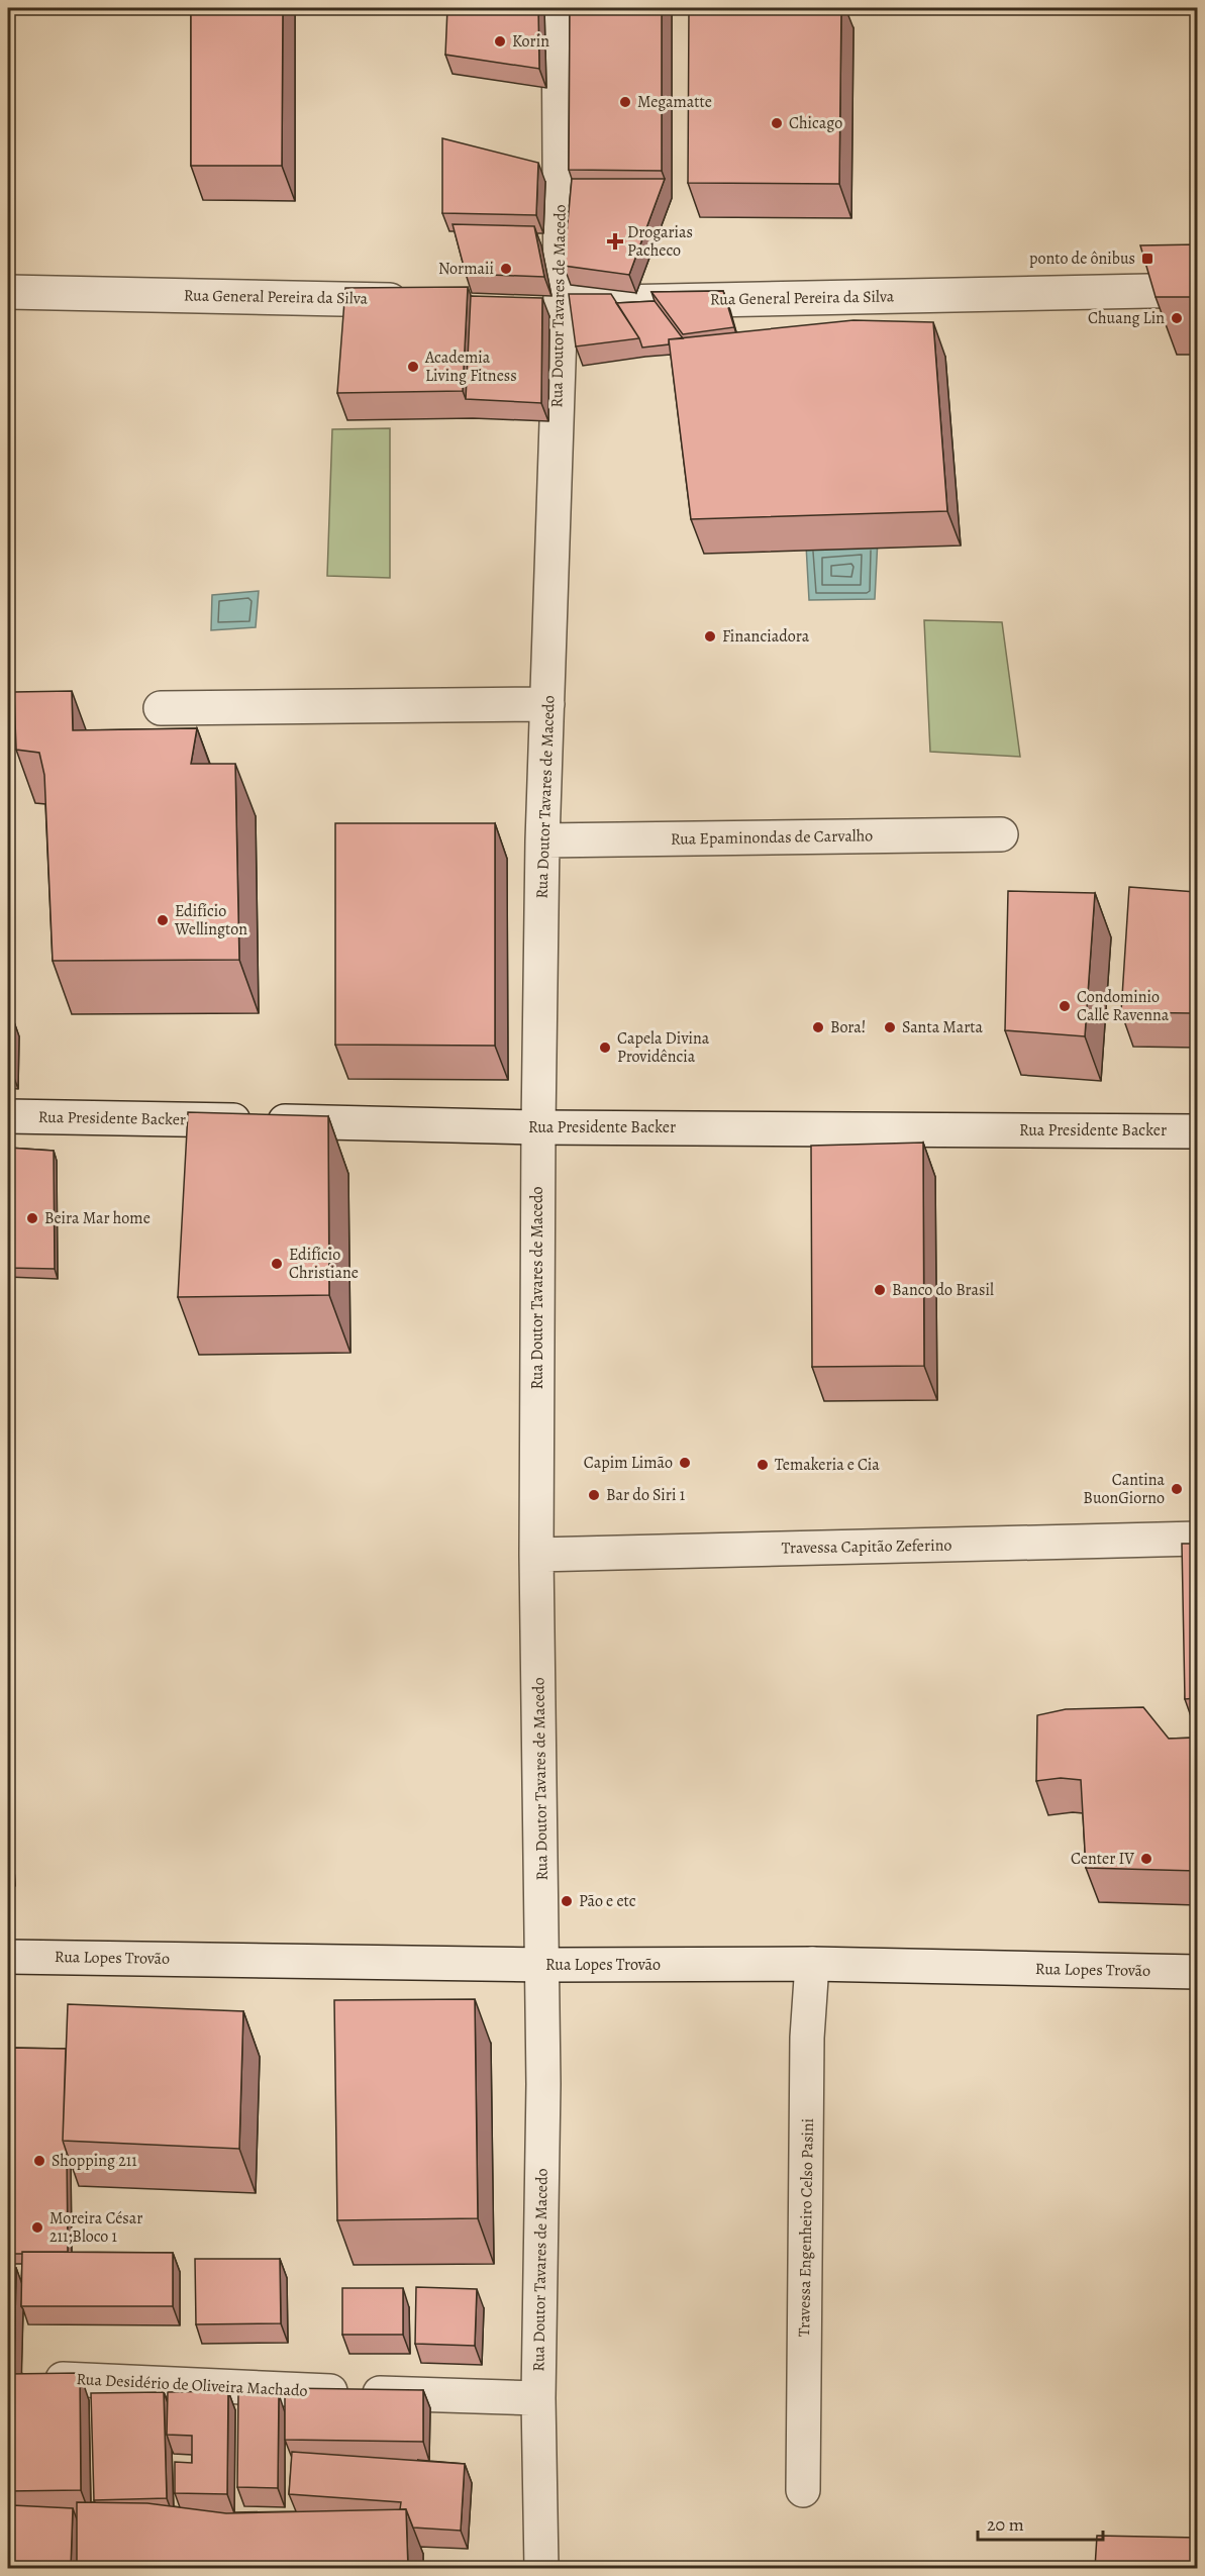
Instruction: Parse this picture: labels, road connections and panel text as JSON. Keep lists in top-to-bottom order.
{
  "streets": {
    "street": [
      "Rua General Pereira da Silva",
      "Rua Doutor Tavares de Macedo",
      "Rua Epaminondas de Carvalho",
      "Rua Presidente Backer",
      "Travessa Capitão Zeferino",
      "Rua Lopes Trovão",
      "Travessa Engenheiro Celso Pasini",
      "Rua Desidério de Oliveira Machado"
    ]
  },
  "crossings": [
    ["Rua General Pereira da Silva", "Rua Doutor Tavares de Macedo"],
    ["Rua Doutor Tavares de Macedo", "Rua Epaminondas de Carvalho"],
    ["Rua Doutor Tavares de Macedo", "Rua Presidente Backer"],
    ["Rua Doutor Tavares de Macedo", "Travessa Capitão Zeferino"],
    ["Rua Doutor Tavares de Macedo", "Rua Lopes Trovão"],
    ["Rua Doutor Tavares de Macedo", "Rua Desidério de Oliveira Machado"],
    ["Rua Lopes Trovão", "Travessa Engenheiro Celso Pasini"]
  ],
  "places": {
    "other": [
      "Korin",
      "Megamatte",
      "Chicago",
      "Normaii",
      "Chuang Lin",
      "Academia Living Fitness",
      "Financiadora",
      "Edifício Wellington",
      "Condominio Calle Ravenna",
      "Bora!",
      "Santa Marta",
      "Capela Divina Providência",
      "Beira Mar home",
      "Edifício Christiane",
      "Banco do Brasil",
      "Capim Limão",
      "Temakeria e Cia",
      "Cantina BuonGiorno",
      "Bar do Siri 1",
      "Center IV",
      "Pão e etc",
      "Shopping 211",
      "Moreira César 211;Bloco 1"
    ],
    "health": ["Drogarias Pacheco"],
    "transit": ["ponto de ônibus"]
  },
  "scale_bar": "20 m"
}
